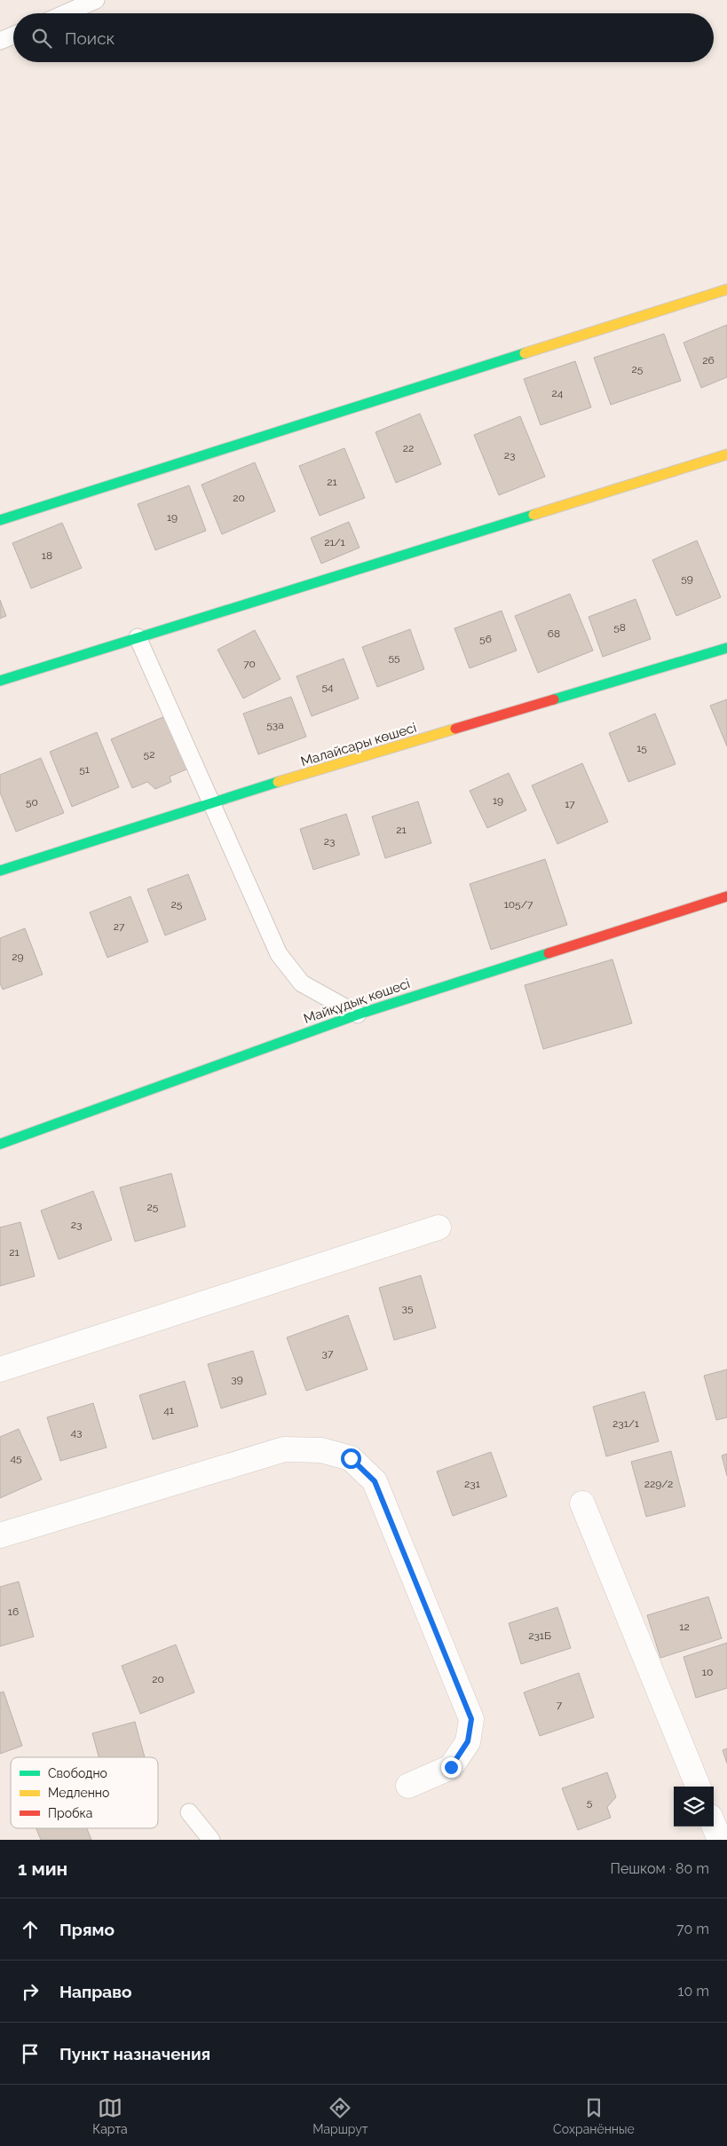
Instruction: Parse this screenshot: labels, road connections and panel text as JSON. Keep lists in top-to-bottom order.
{
  "streets": {
    "street": ["Малайсары көшесі", "Майқұдық көшесі"]
  },
  "house_numbers": [
    "26",
    "25",
    "24",
    "22",
    "23",
    "21",
    "20",
    "19",
    "21/1",
    "18",
    "59",
    "58",
    "68",
    "56",
    "55",
    "70",
    "54",
    "53а",
    "15",
    "52",
    "51",
    "19",
    "50",
    "17",
    "21",
    "23",
    "25",
    "105/7",
    "27",
    "29",
    "25",
    "23",
    "21",
    "35",
    "37",
    "39",
    "41",
    "231/1",
    "43",
    "45",
    "231",
    "229/2",
    "16",
    "12",
    "231Б",
    "10",
    "20",
    "7",
    "5"
  ],
  "legend": ["Свободно", "Медленно", "Пробка"],
  "page": {
    "search": "Поиск",
    "heading": ["1 мин", "Пешком · 80 m"],
    "list": [
      ["Прямо", "70 m"],
      ["Направо", "10 m"],
      "Пункт назначения"
    ],
    "nav": ["Карта", "Маршрут", "Сохранённые"]
  }
}
